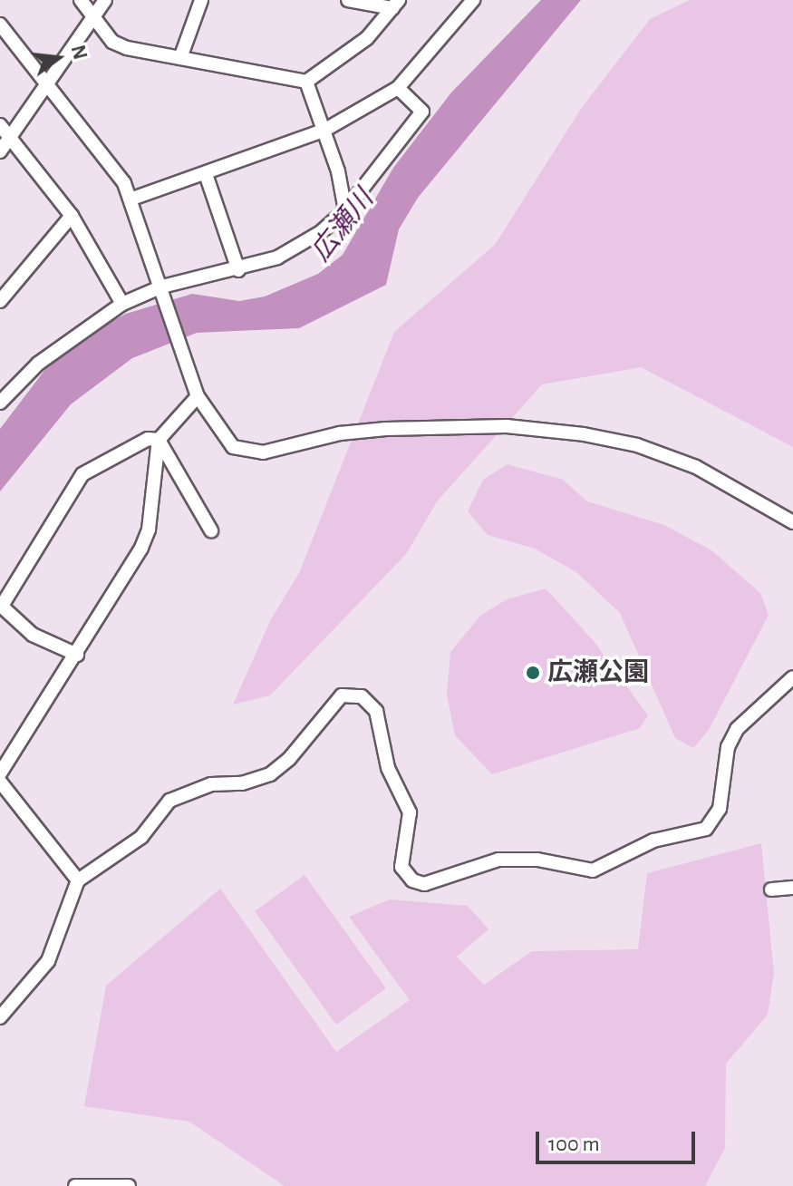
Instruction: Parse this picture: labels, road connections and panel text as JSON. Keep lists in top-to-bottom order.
{
  "water": ["広瀬川"],
  "places": ["広瀬公園"],
  "scale_bar": "100 m",
  "north": "right"
}
